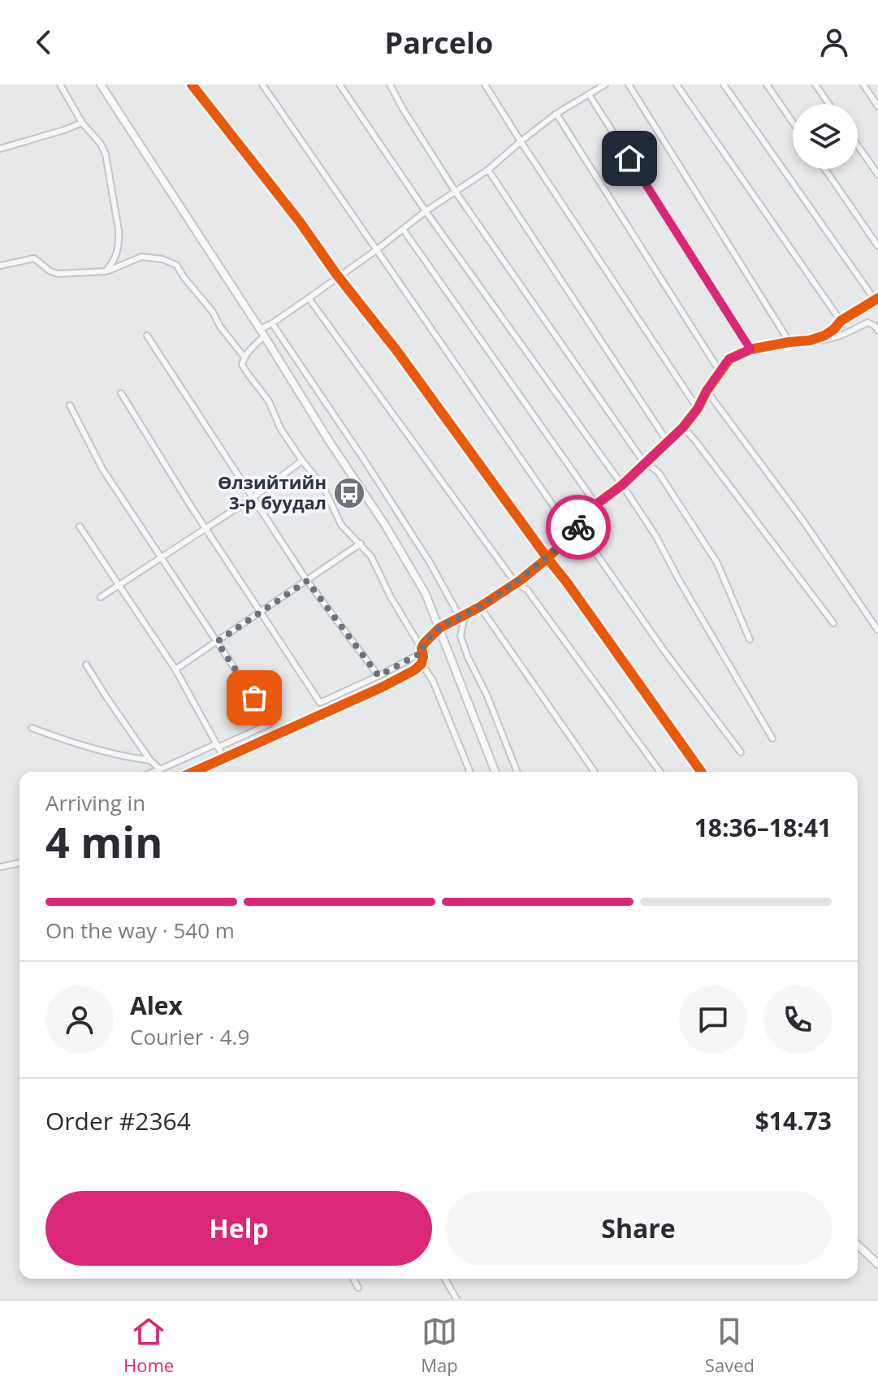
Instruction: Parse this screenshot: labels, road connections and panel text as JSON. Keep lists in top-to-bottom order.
{
  "places": {
    "bus stop": ["Өлзийтийн 3-р буудал"]
  },
  "page": {
    "header": "Parcelo",
    "heading": ["4 min", "Arriving in", "18:36–18:41"],
    "panel": [
      "Alex",
      "Courier · 4.9",
      "Order #2364",
      "$14.73"
    ],
    "bar": "On the way · 540 m",
    "buttons": ["Help", "Share"],
    "tabs": ["Home", "Map", "Saved"]
  }
}
